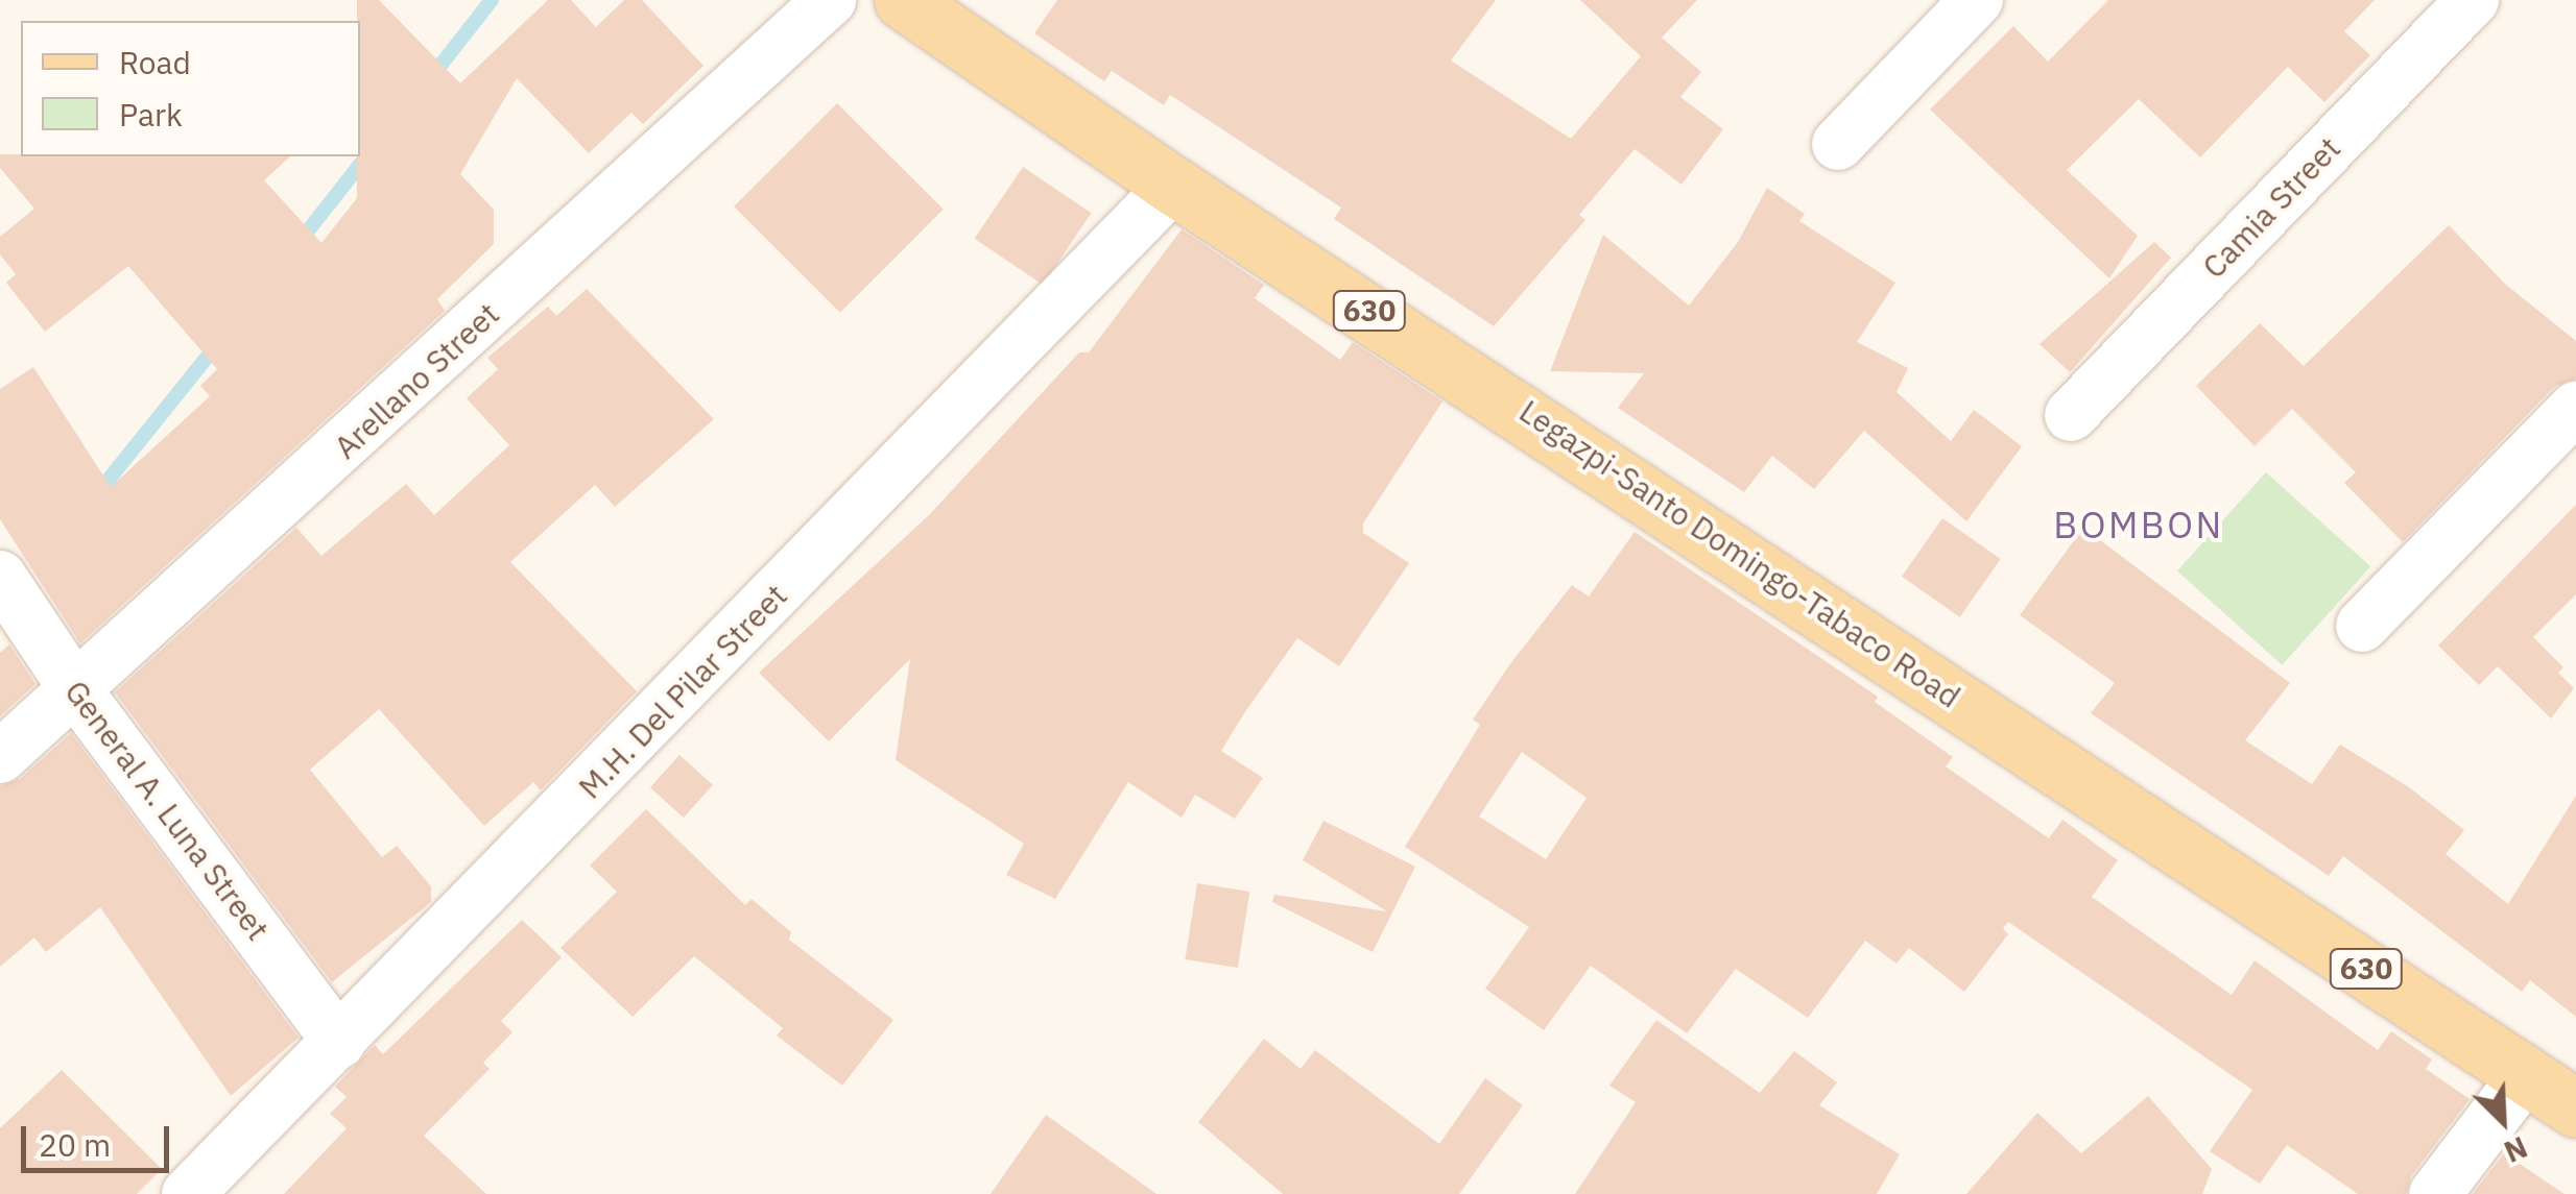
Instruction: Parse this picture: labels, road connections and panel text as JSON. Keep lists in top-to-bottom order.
{
  "streets": {
    "main road": ["630", "Legazpi-Santo Domingo-Tabaco Road"],
    "street": [
      "Camia Street",
      "Arellano Street",
      "M.H. Del Pilar Street",
      "General A. Luna Street"
    ]
  },
  "crossings": [
    ["Arellano Street", "General A. Luna Street"],
    ["Legazpi-Santo Domingo-Tabaco Road", "M.H. Del Pilar Street"],
    ["M.H. Del Pilar Street", "General A. Luna Street"]
  ],
  "districts": ["BOMBON"],
  "legend": ["Road", "Park"],
  "scale_bar": "20 m",
  "north": "bottom right"
}
